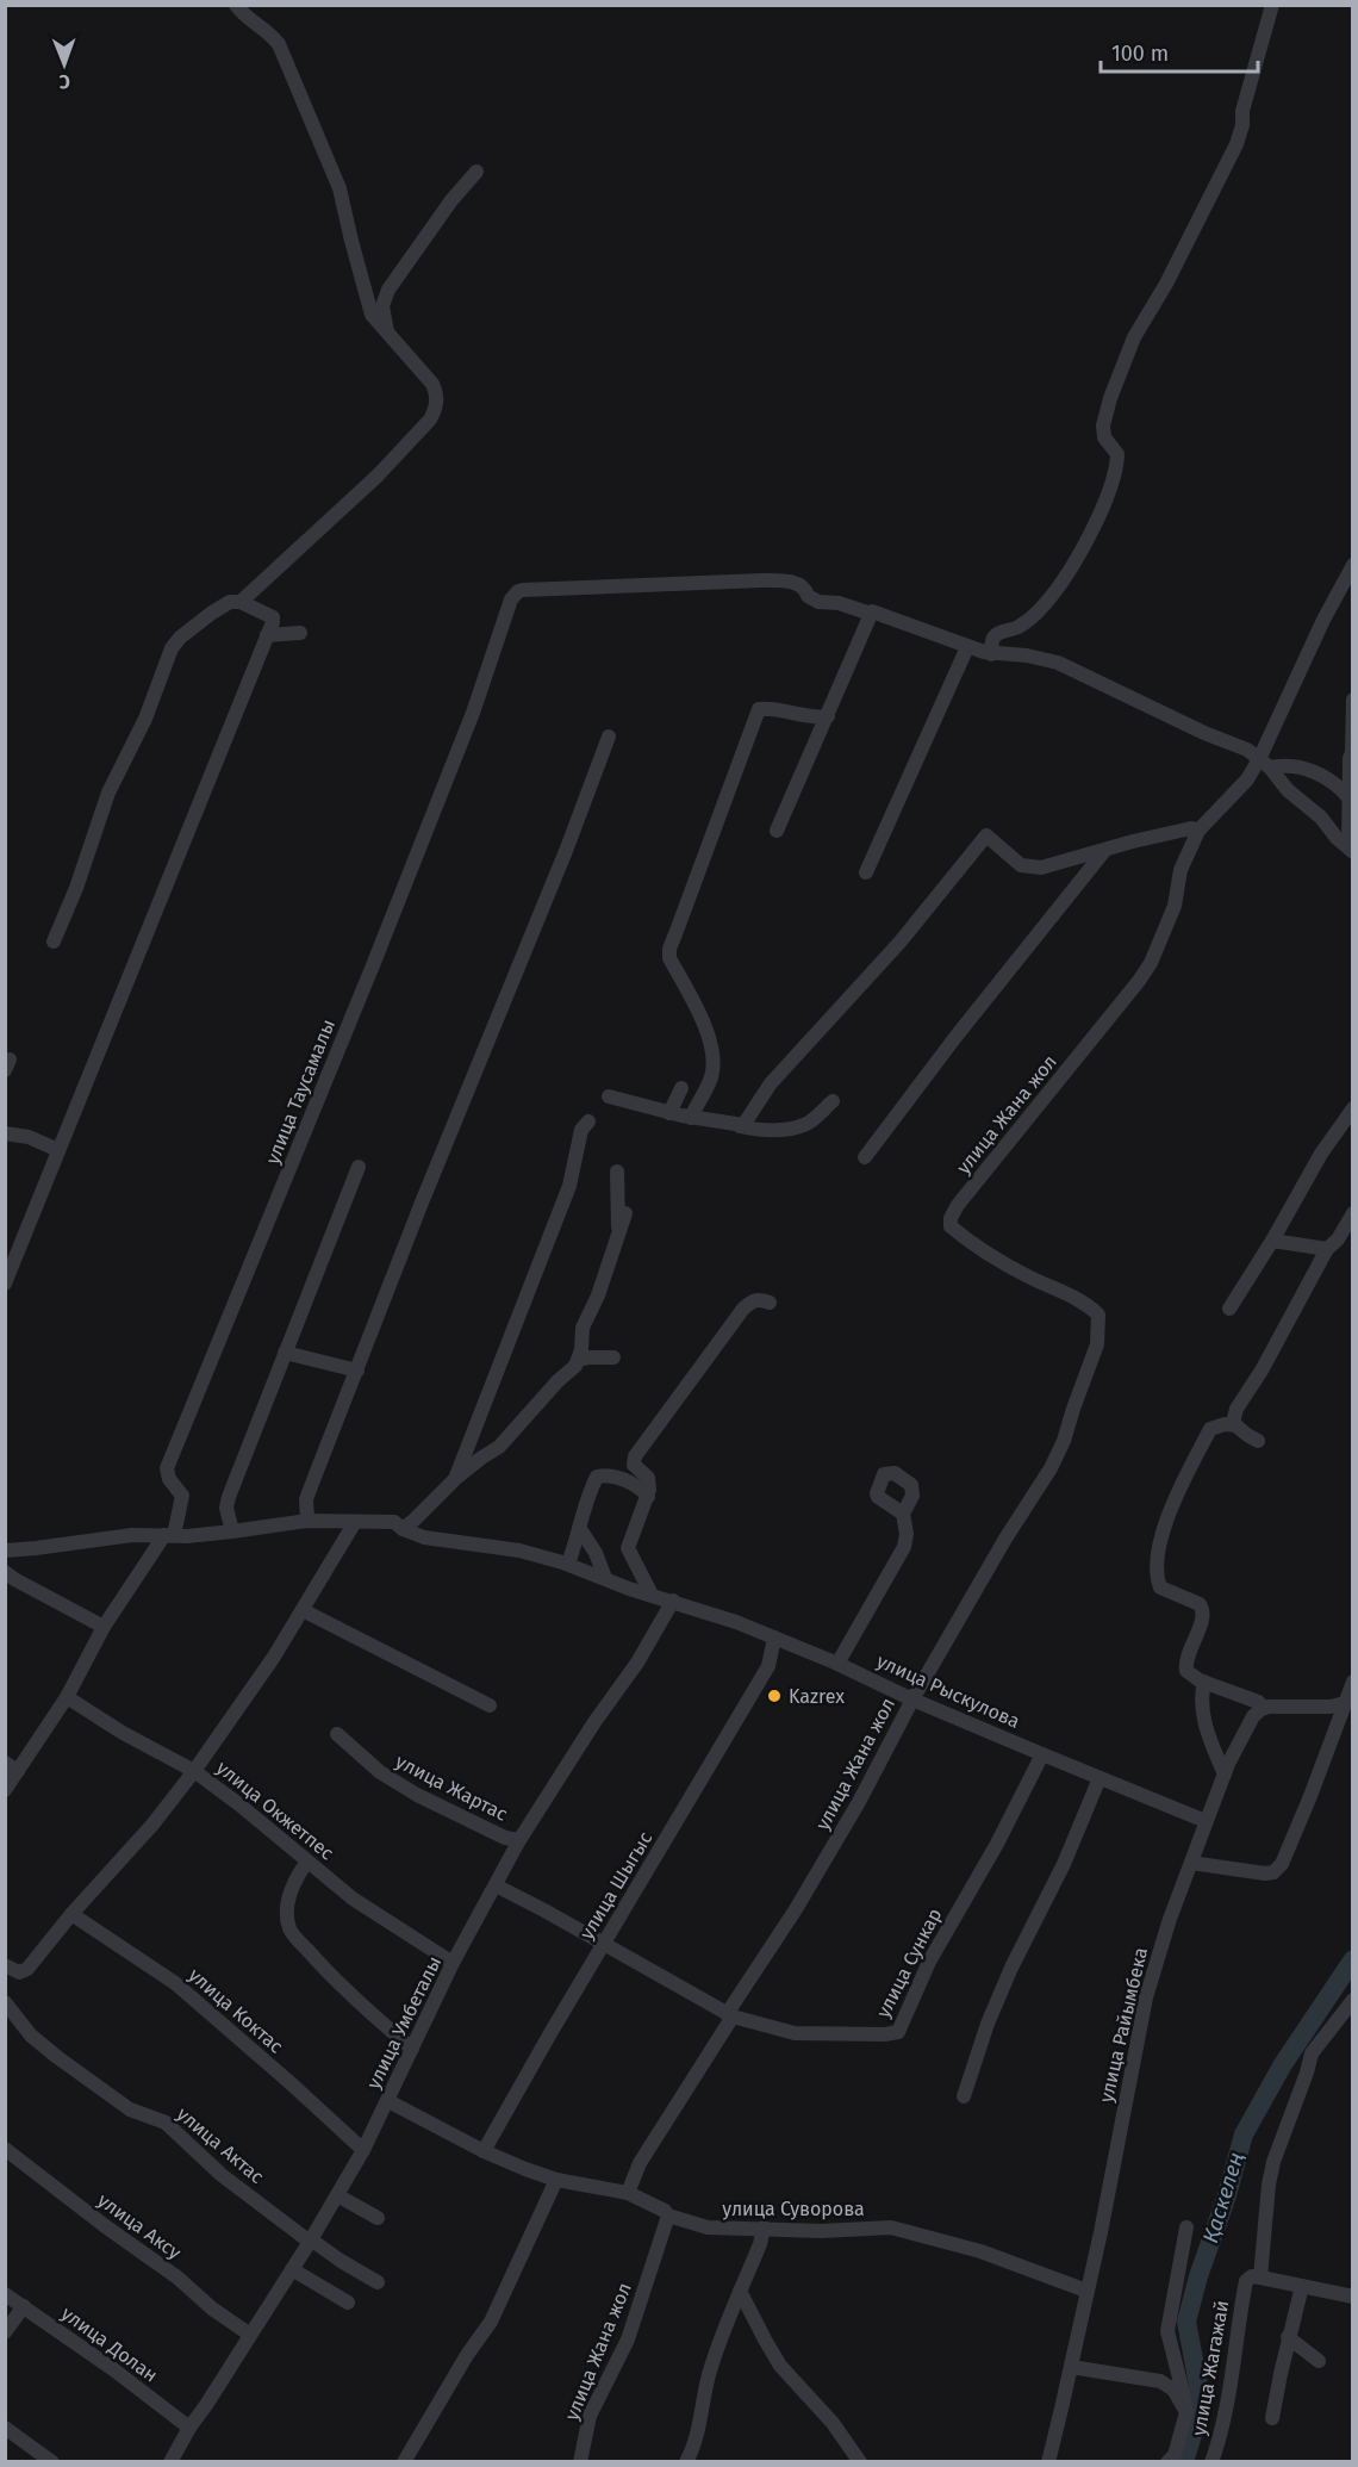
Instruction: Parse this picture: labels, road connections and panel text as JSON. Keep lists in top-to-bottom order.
{
  "streets": {
    "street": [
      "улица Таусамалы",
      "улица Жана жол",
      "улица Рыскулова",
      "улица Жартас",
      "улица Окжетпес",
      "улица Шыгыс",
      "улица Сункар",
      "улица Коктас",
      "улица Умбеталы",
      "улица Райымбека",
      "улица Актас",
      "улица Суворова",
      "улица Аксу",
      "улица Долан",
      "улица Жагажай"
    ]
  },
  "crossings": [
    ["улица Таусамалы", "улица Рыскулова"],
    ["улица Таусамалы", "улица Окжетпес"],
    ["улица Жана жол", "улица Рыскулова"],
    ["улица Жана жол", "улица Сункар"],
    ["улица Жана жол", "улица Суворова"],
    ["улица Рыскулова", "улица Шыгыс"],
    ["улица Рыскулова", "улица Сункар"],
    ["улица Рыскулова", "улица Умбеталы"],
    ["улица Жартас", "улица Умбеталы"],
    ["улица Окжетпес", "улица Умбеталы"],
    ["улица Шыгыс", "улица Сункар"],
    ["улица Шыгыс", "улица Суворова"],
    ["улица Сункар", "улица Умбеталы"],
    ["улица Коктас", "улица Умбеталы"],
    ["улица Умбеталы", "улица Актас"],
    ["улица Умбеталы", "улица Суворова"],
    ["улица Умбеталы", "улица Аксу"],
    ["улица Умбеталы", "улица Долан"],
    ["улица Райымбека", "улица Суворова"]
  ],
  "water": ["Қаскелең"],
  "places": ["Kazrex"],
  "scale_bar": "100 m",
  "north": "bottom"
}
